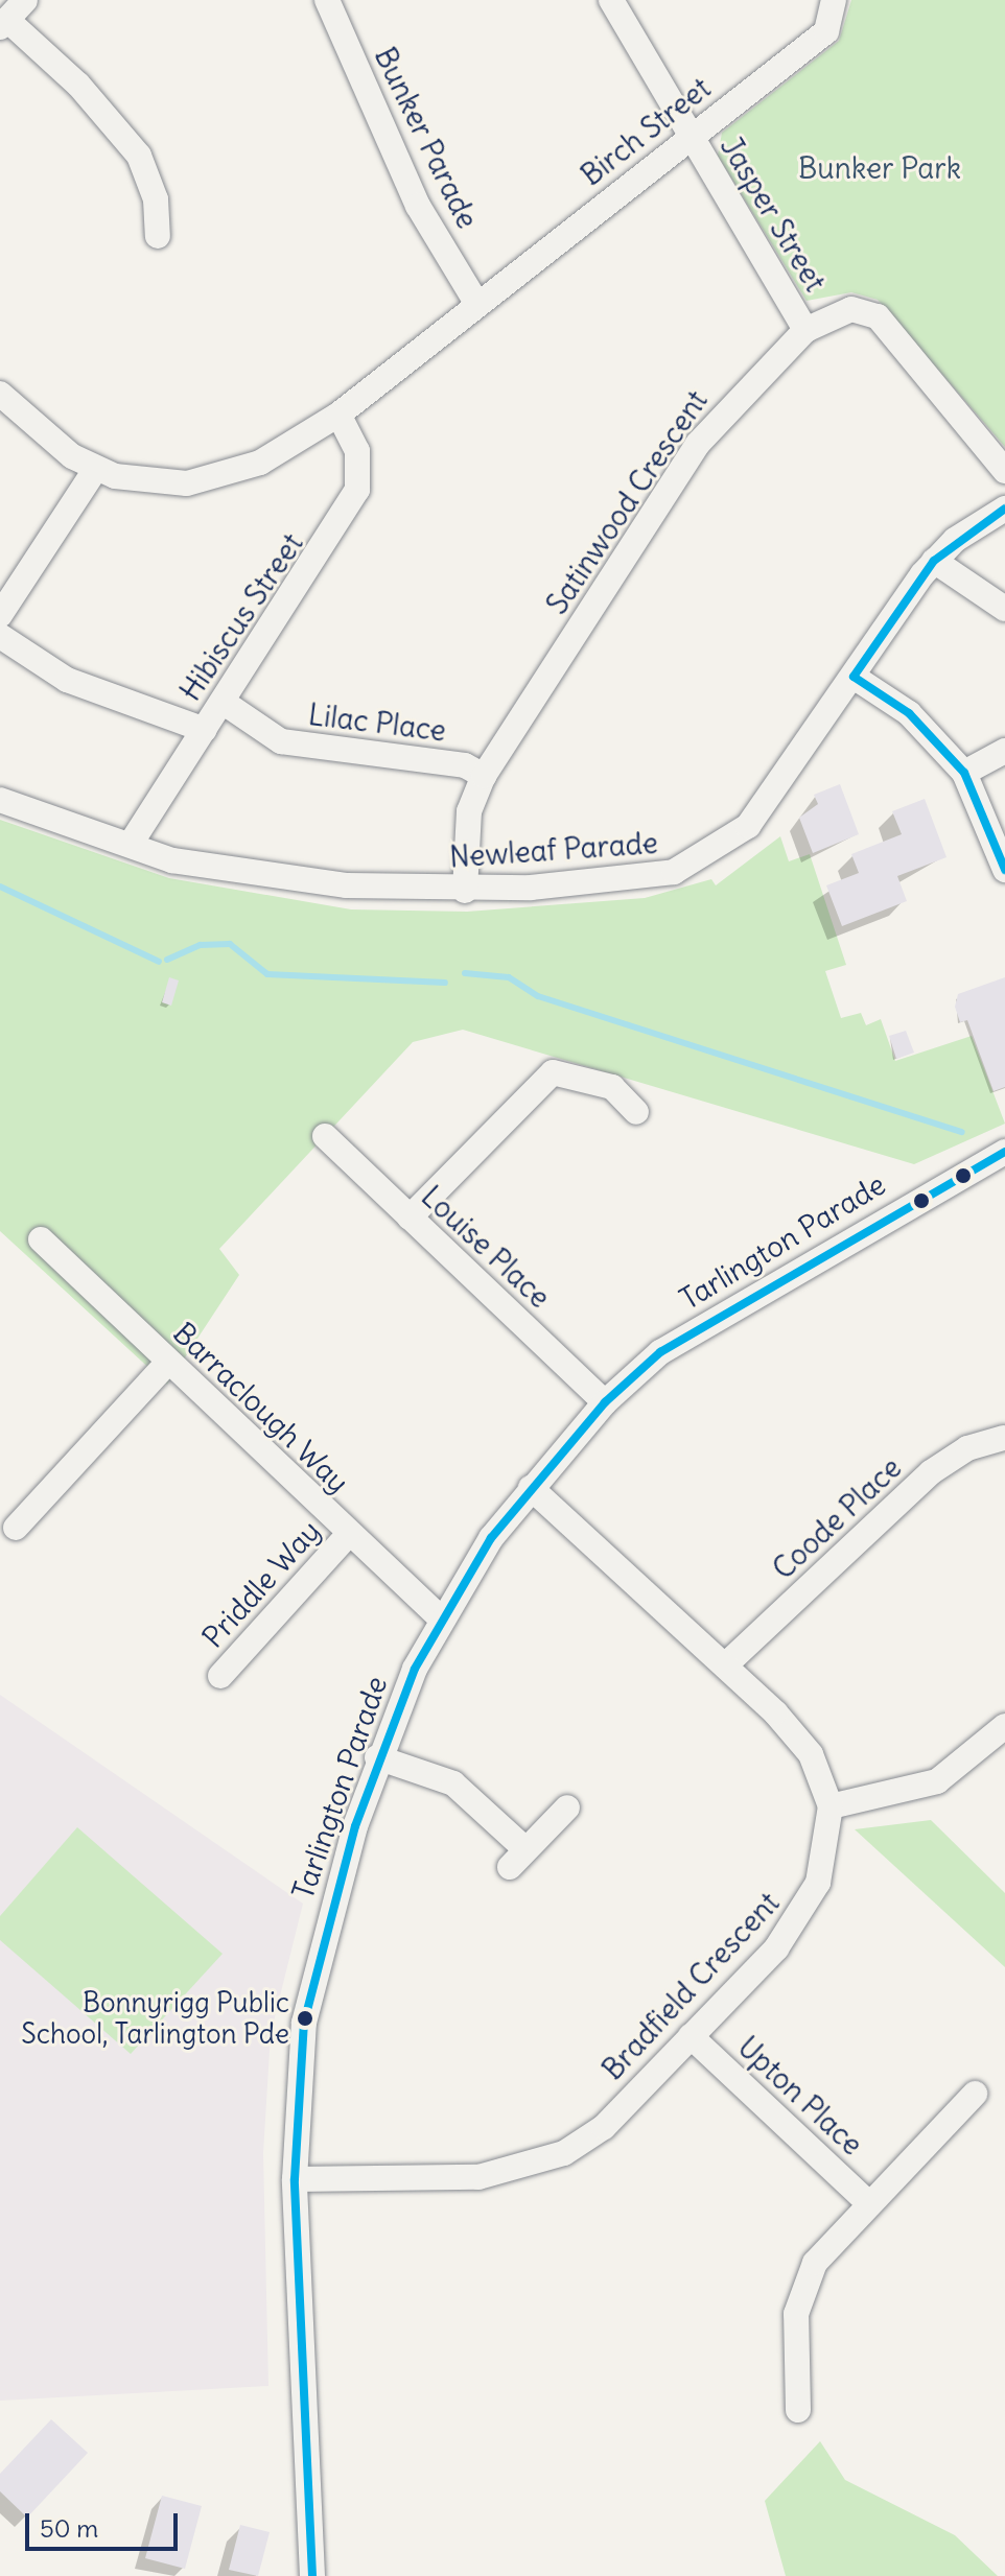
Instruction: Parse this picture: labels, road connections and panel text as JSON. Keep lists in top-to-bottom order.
{
  "streets": {
    "street": [
      "Birch Street",
      "Bunker Parade",
      "Jasper Street",
      "Satinwood Crescent",
      "Hibiscus Street",
      "Lilac Place",
      "Newleaf Parade",
      "Tarlington Parade",
      "Louise Place",
      "Barraclough Way",
      "Coode Place",
      "Priddle Way",
      "Bradfield Crescent",
      "Upton Place"
    ]
  },
  "crossings": [
    ["Birch Street", "Bunker Parade"],
    ["Birch Street", "Jasper Street"],
    ["Birch Street", "Hibiscus Street"],
    ["Jasper Street", "Satinwood Crescent"],
    ["Satinwood Crescent", "Lilac Place"],
    ["Satinwood Crescent", "Newleaf Parade"],
    ["Hibiscus Street", "Lilac Place"],
    ["Hibiscus Street", "Newleaf Parade"],
    ["Tarlington Parade", "Louise Place"],
    ["Tarlington Parade", "Barraclough Way"],
    ["Tarlington Parade", "Bradfield Crescent"],
    ["Barraclough Way", "Priddle Way"],
    ["Coode Place", "Bradfield Crescent"],
    ["Bradfield Crescent", "Upton Place"]
  ],
  "parks": ["Bunker Park"],
  "places": ["Bonnyrigg Public School, Tarlington Pde"],
  "scale_bar": "50 m"
}
